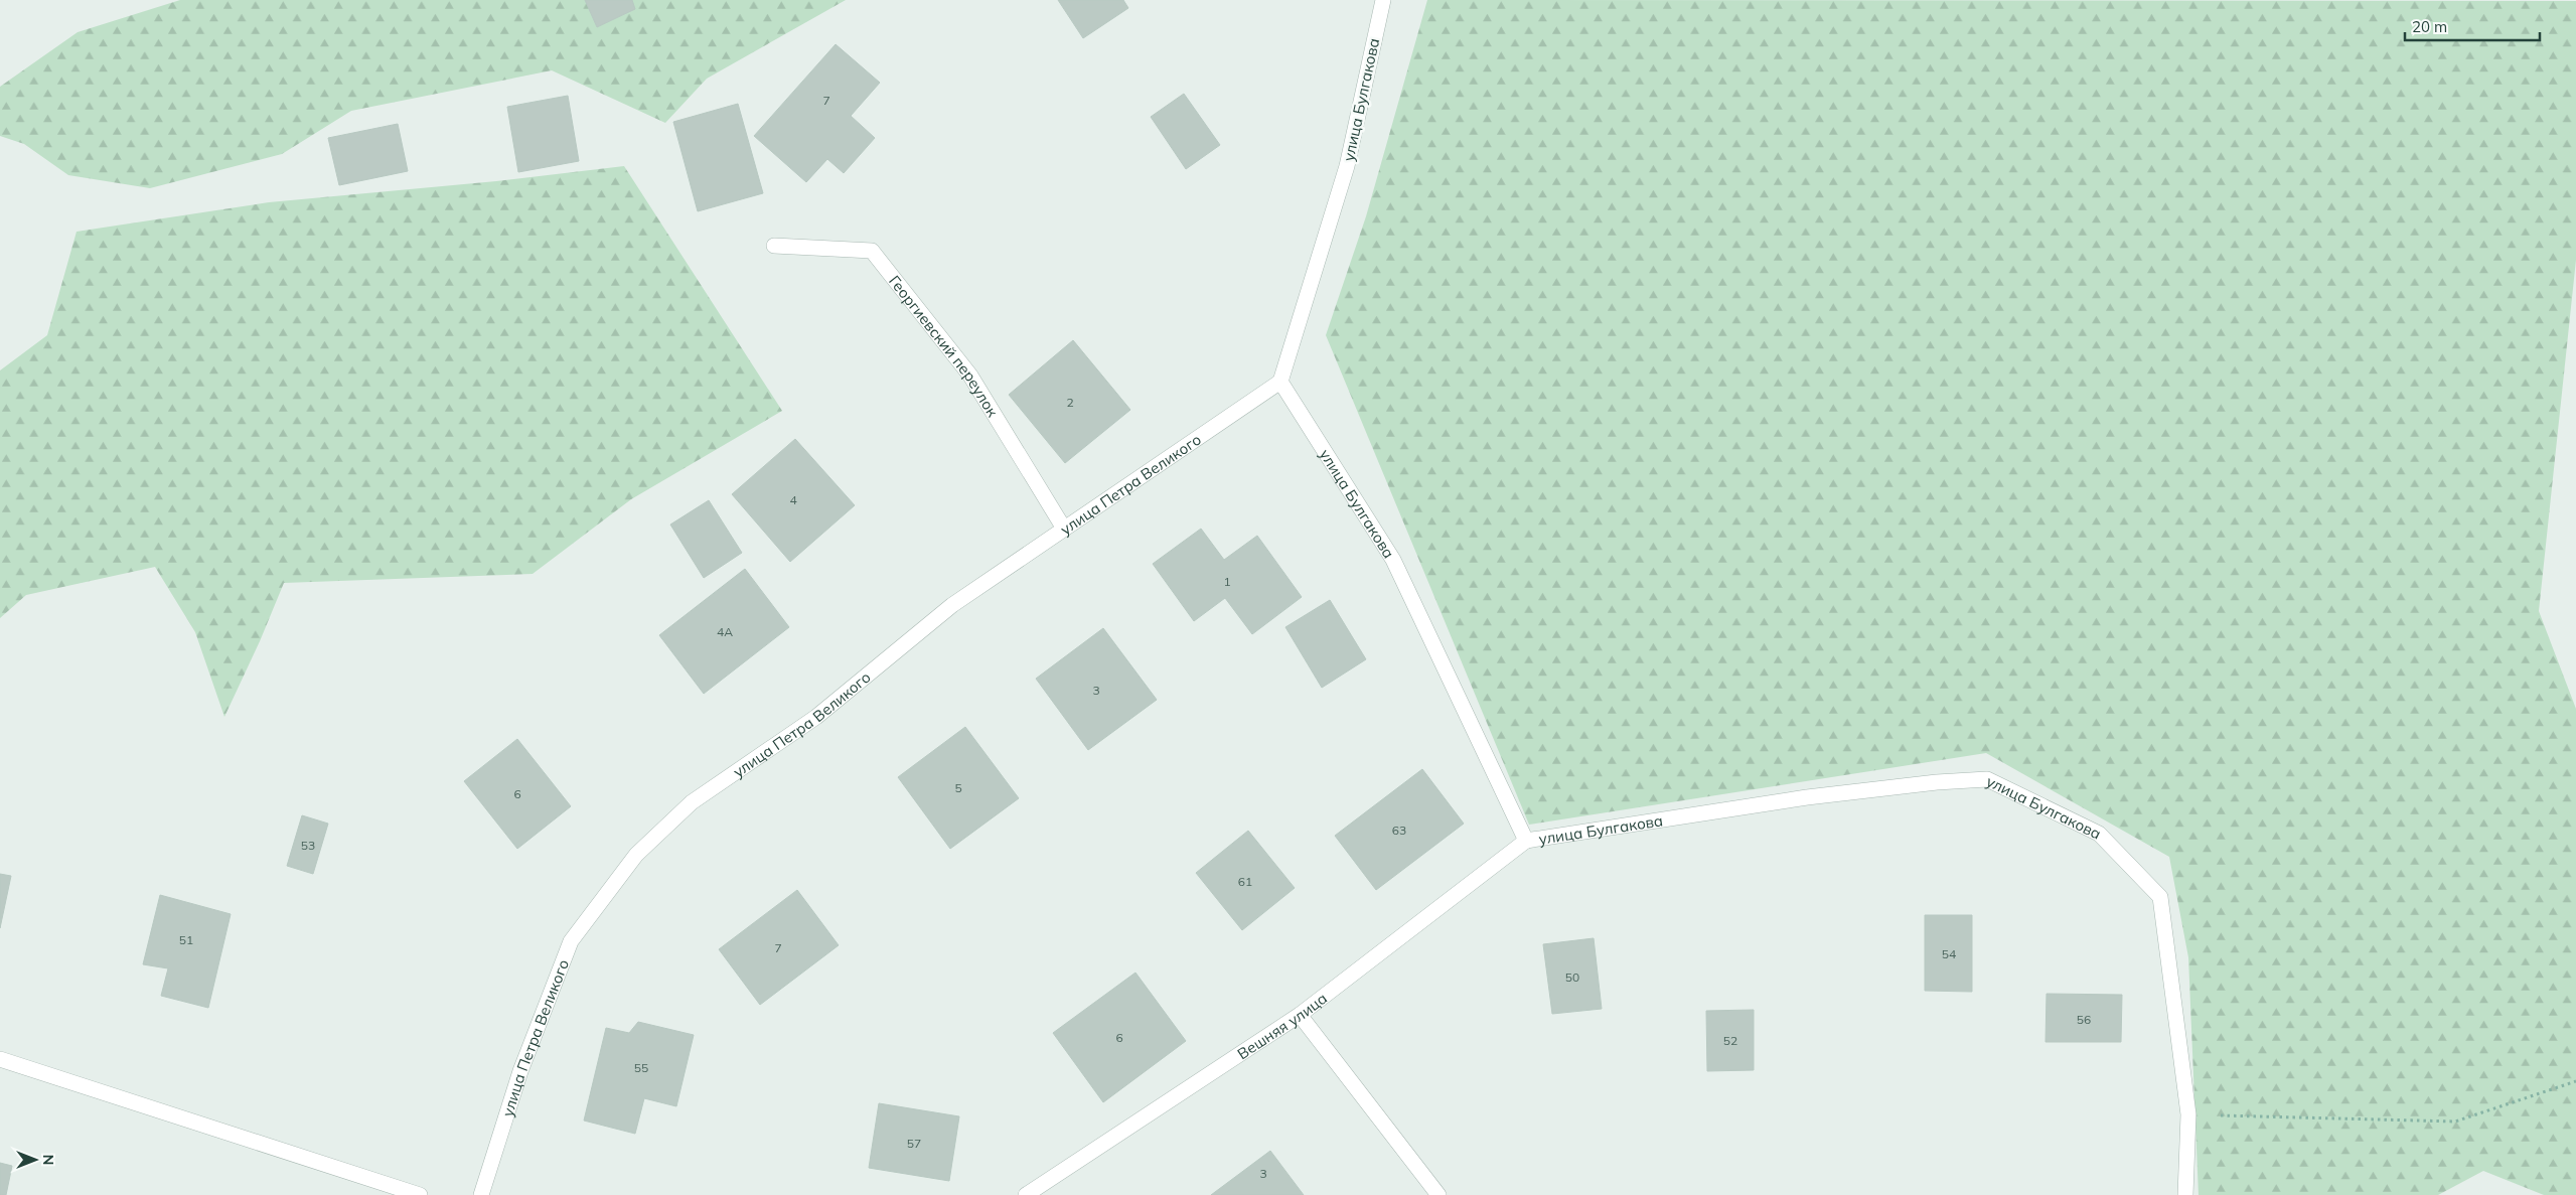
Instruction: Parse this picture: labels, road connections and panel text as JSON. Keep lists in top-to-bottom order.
{
  "streets": {
    "street": [
      "улица Булгакова",
      "Георгиевский переулок",
      "улица Петра Великого",
      "Вешняя улица"
    ]
  },
  "crossings": [
    ["улица Булгакова", "улица Петра Великого"],
    ["улица Булгакова", "Вешняя улица"],
    ["Георгиевский переулок", "улица Петра Великого"]
  ],
  "house_numbers": [
    "7",
    "2",
    "4",
    "1",
    "4А",
    "3",
    "5",
    "6",
    "63",
    "53",
    "61",
    "51",
    "7",
    "54",
    "50",
    "56",
    "6",
    "52",
    "55",
    "57",
    "3"
  ],
  "scale_bar": "20 m",
  "north": "right"
}
